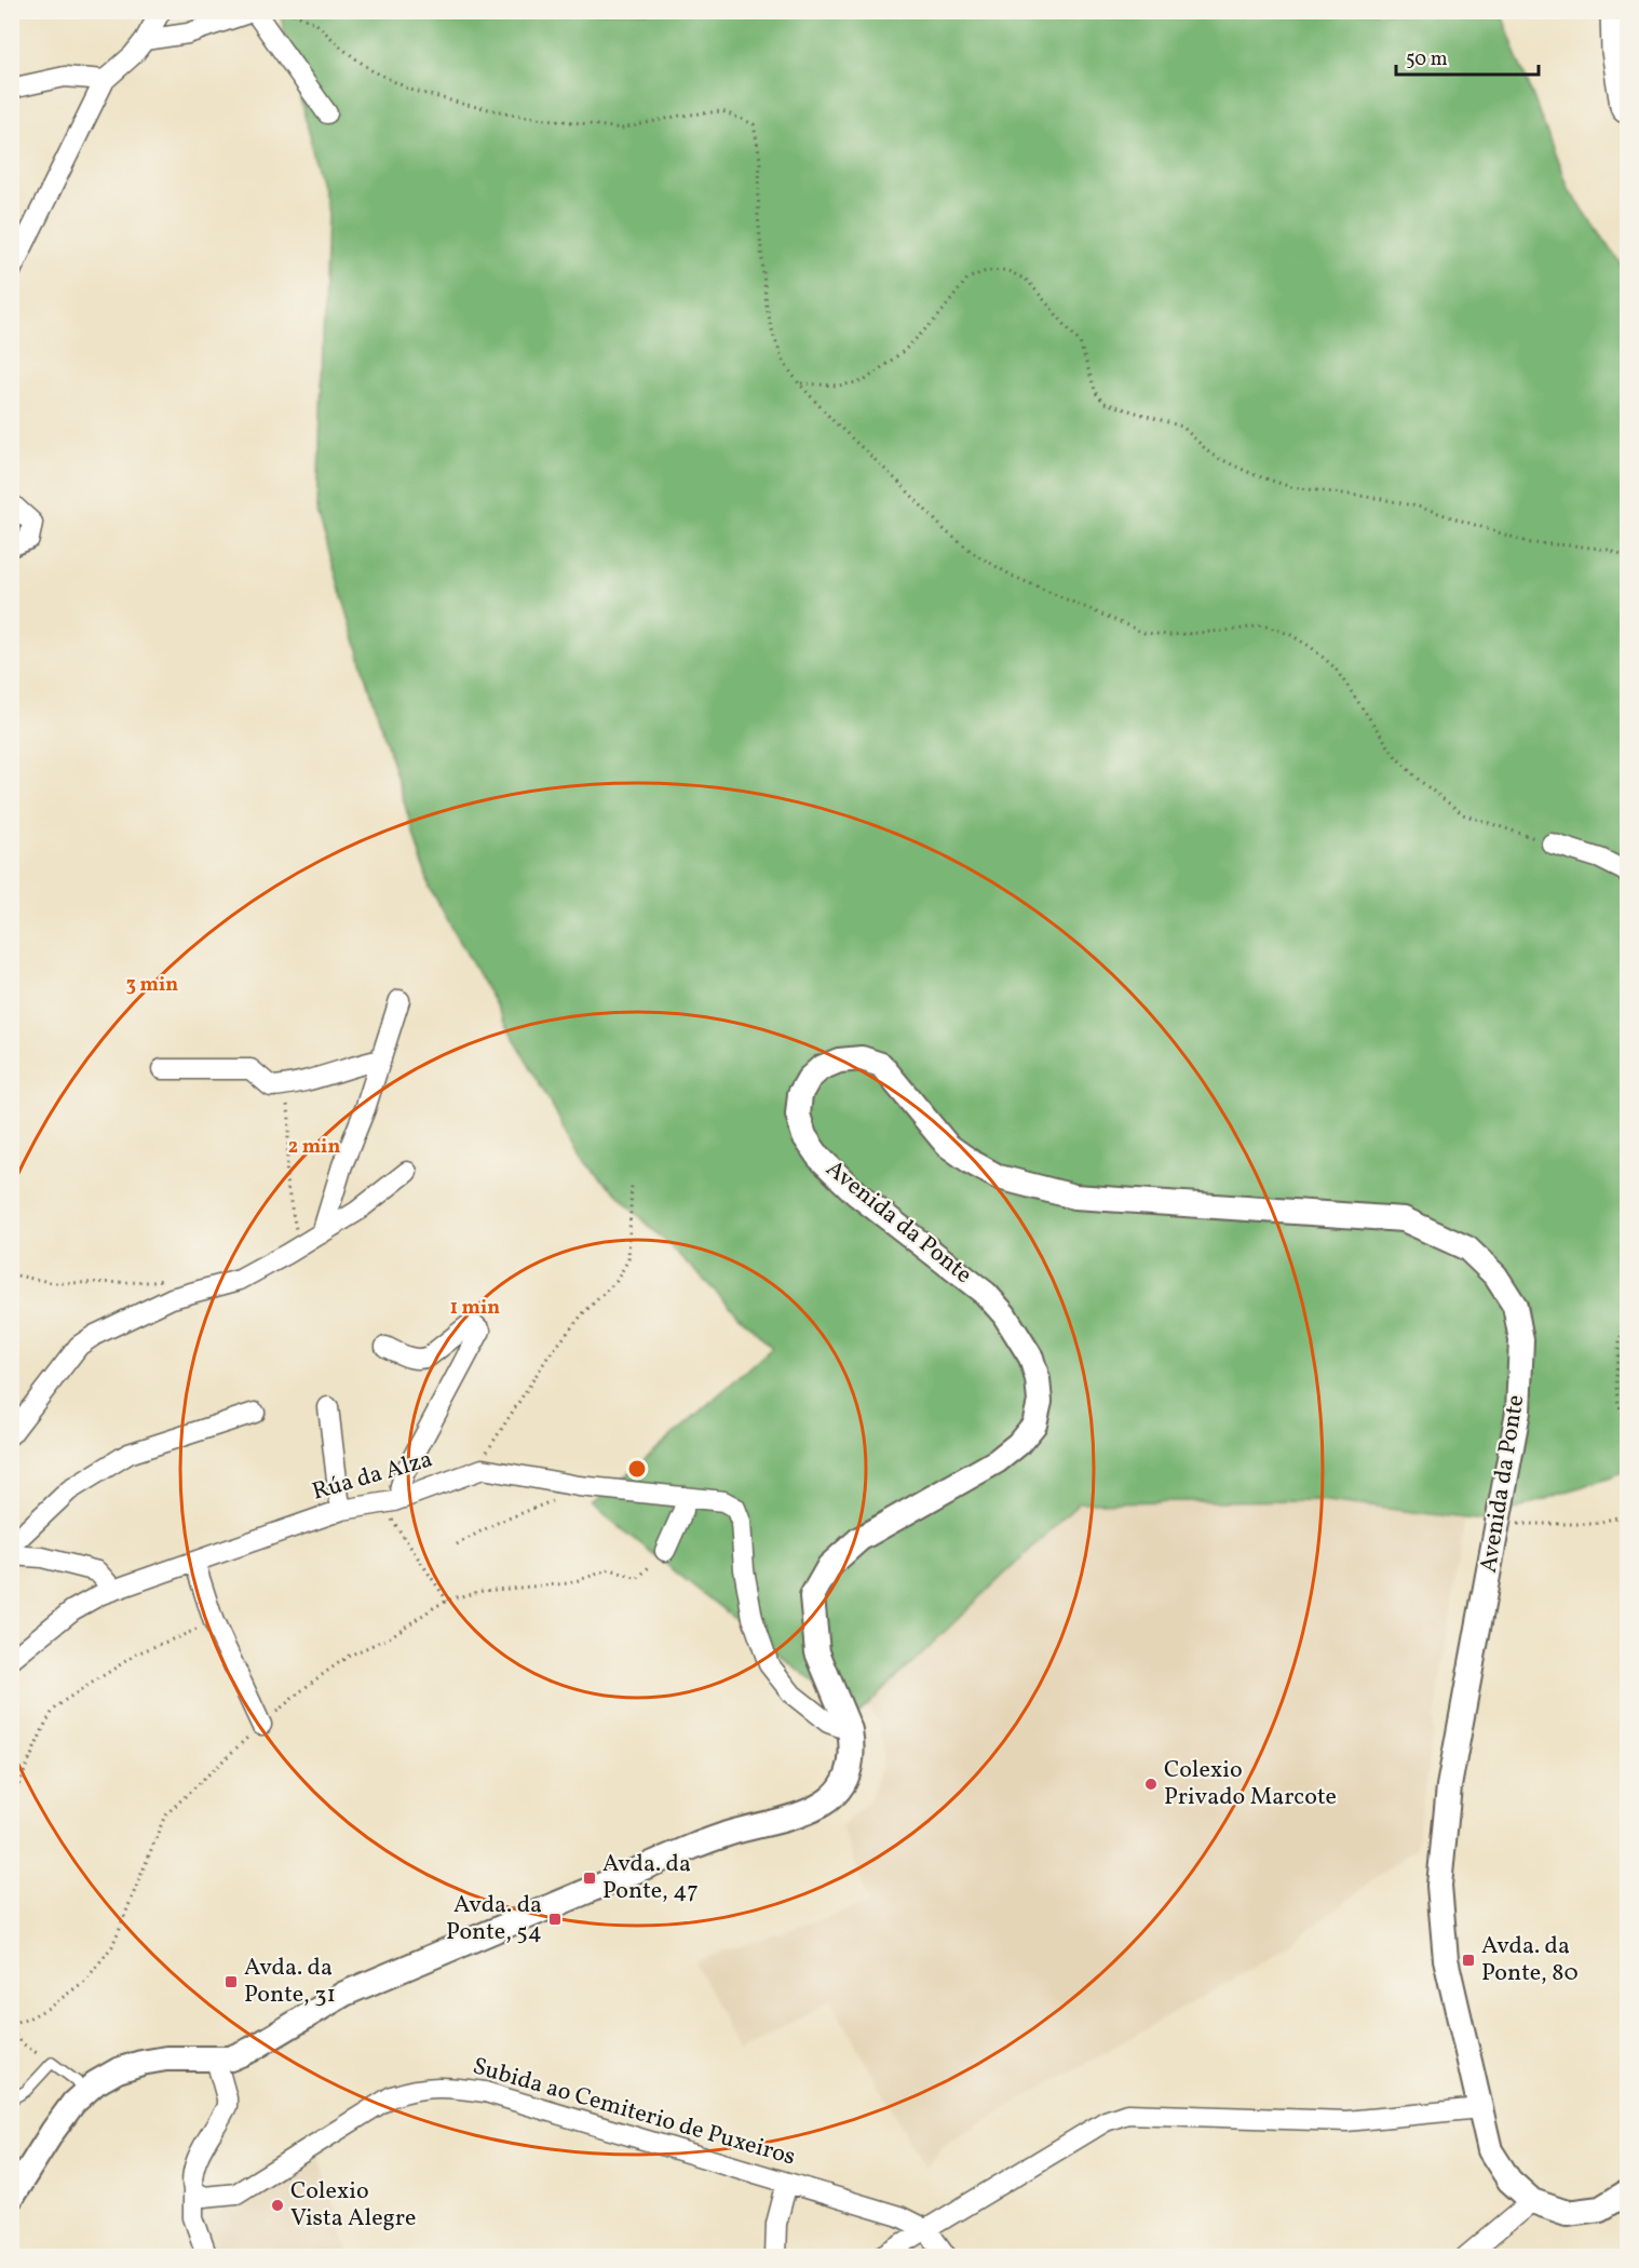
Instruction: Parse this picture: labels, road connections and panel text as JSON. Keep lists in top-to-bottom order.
{
  "streets": {
    "street": ["Avenida da Ponte", "Rúa da Alza", "Subida ao Cemiterio de Puxeiros"]
  },
  "places": {
    "other": ["Colexio Privado Marcote", "Colexio Vista Alegre"],
    "transit": [
      "Avda. da Ponte, 47",
      "Avda. da Ponte, 54",
      "Avda. da Ponte, 80",
      "Avda. da Ponte, 31"
    ]
  },
  "scale_bar": "50 m",
  "rings": ["3 min", "2 min", "1 min"]
}
